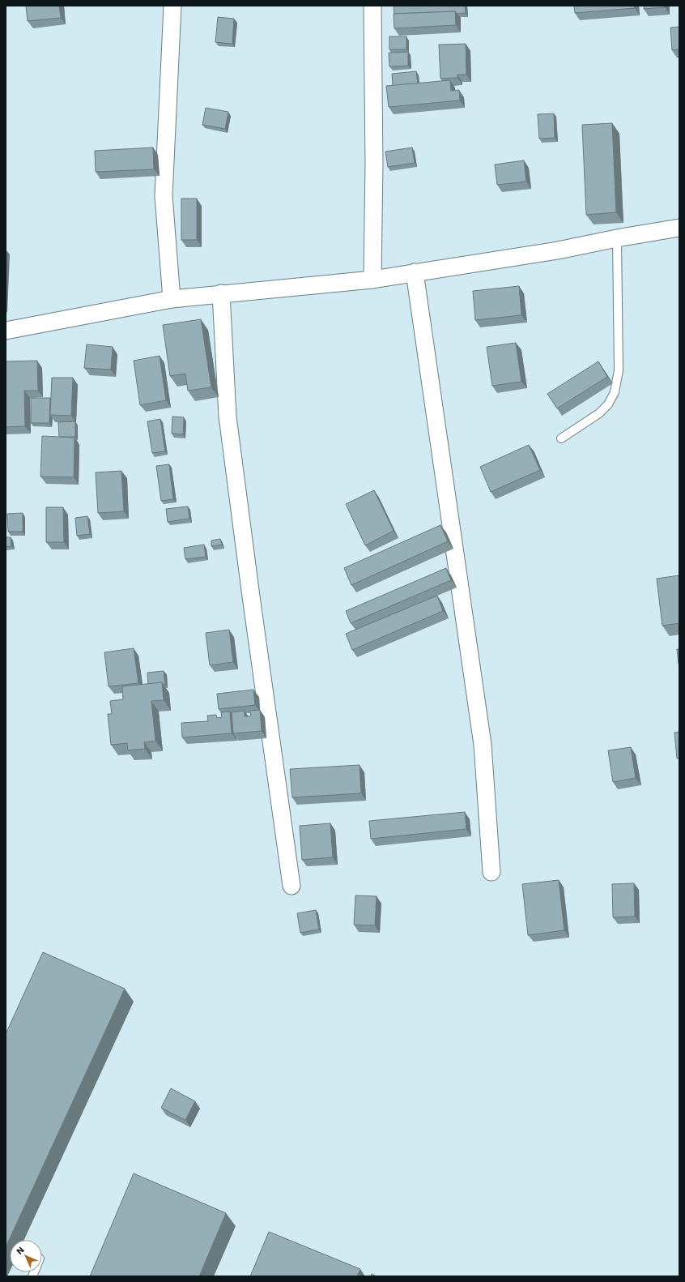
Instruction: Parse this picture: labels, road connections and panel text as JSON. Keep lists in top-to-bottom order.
{
  "north": "top left"
}
